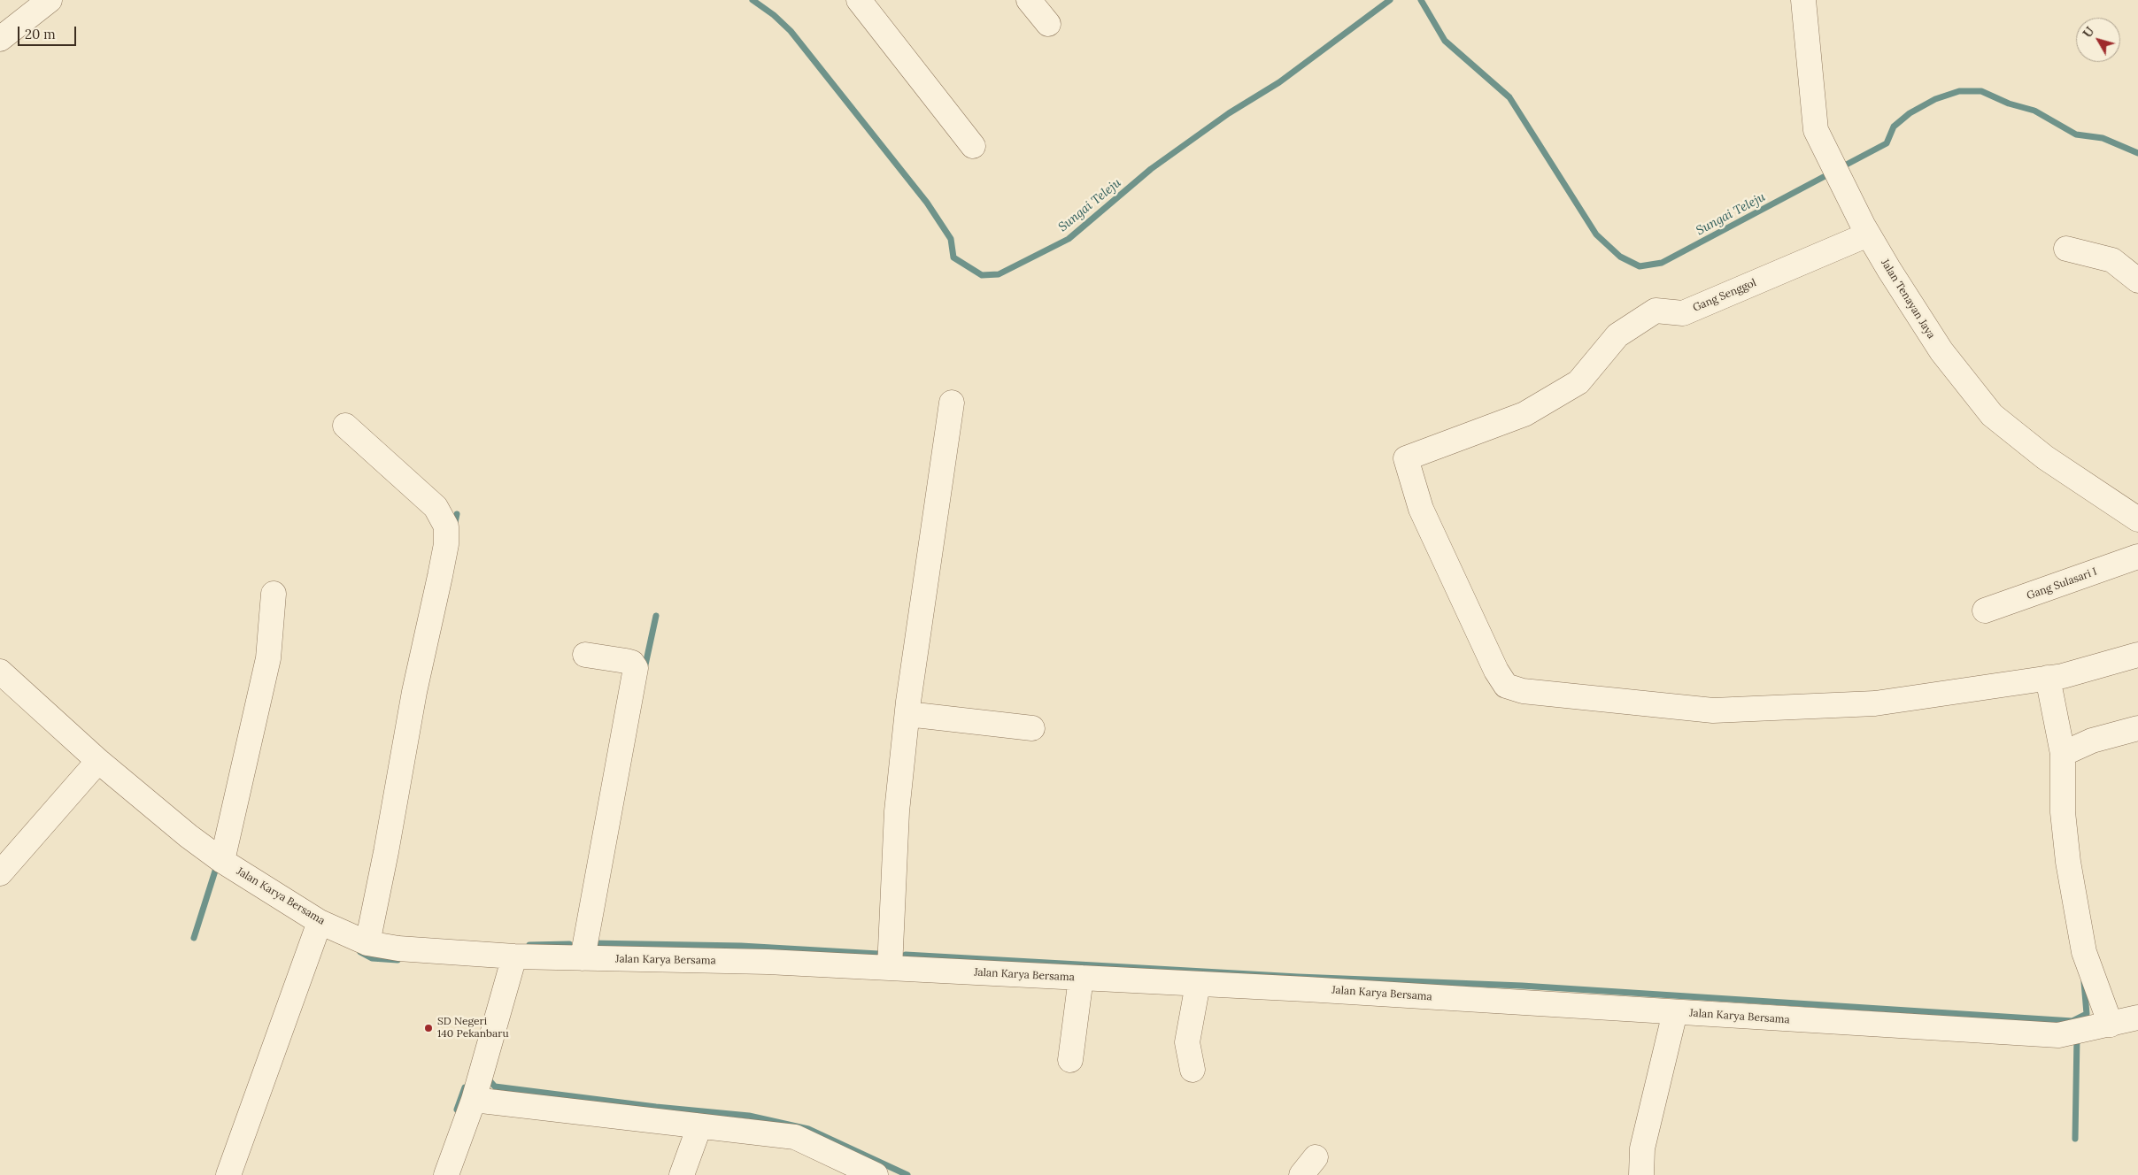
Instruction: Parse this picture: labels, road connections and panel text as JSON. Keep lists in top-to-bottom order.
{
  "streets": {
    "street": [
      "Gang Senggol",
      "Jalan Tenayan Jaya",
      "Gang Sulasari I",
      "Jalan Karya Bersama"
    ]
  },
  "crossings": [
    ["Gang Senggol", "Jalan Tenayan Jaya"]
  ],
  "water": ["Sungai Teleju"],
  "places": ["SD Negeri 140 Pekanbaru"],
  "scale_bar": "20 m",
  "north": "top left"
}
